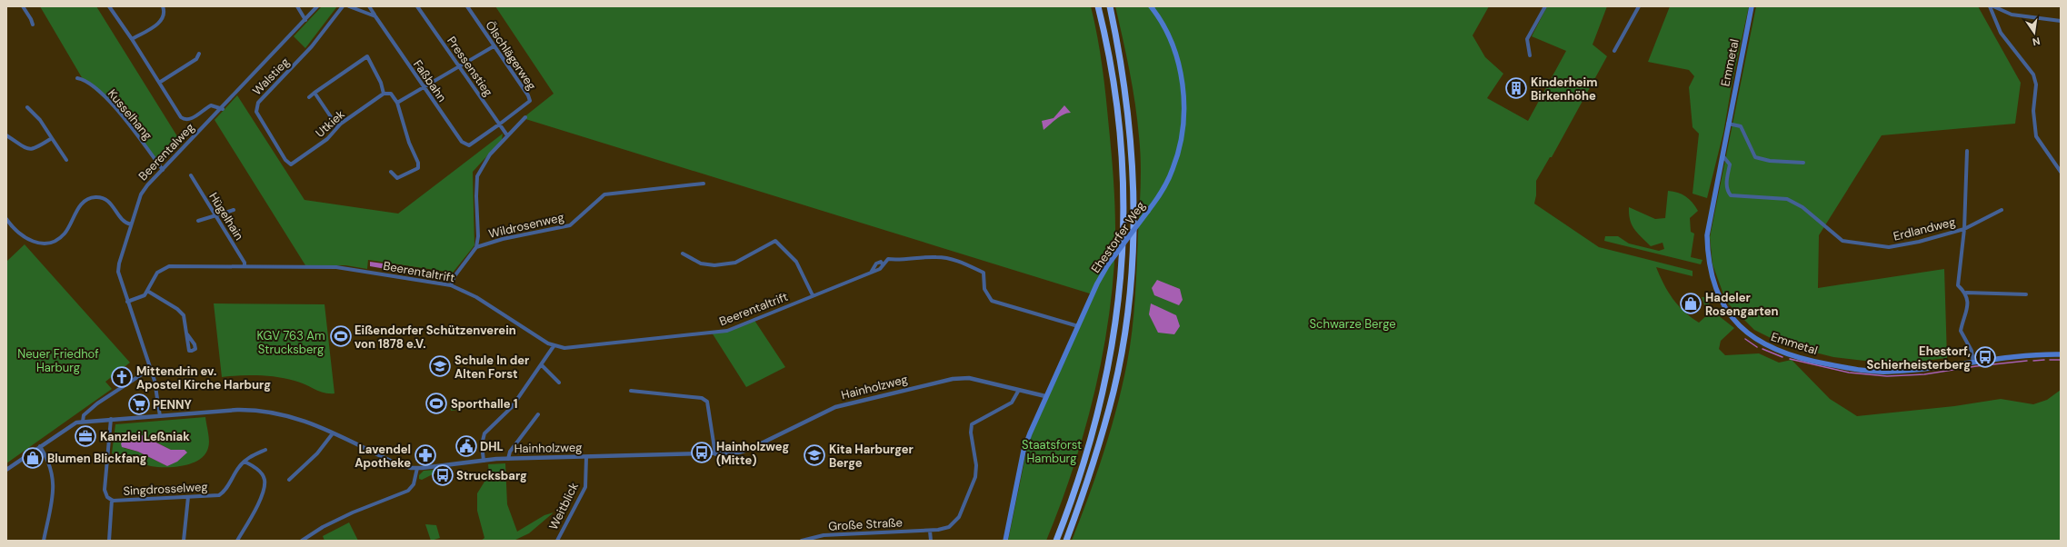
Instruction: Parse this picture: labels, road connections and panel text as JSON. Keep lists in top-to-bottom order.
{
  "streets": {
    "main road": ["Emmetal", "Ehestorfer Weg"],
    "street": [
      "Ölschlägerweg",
      "Pressenstieg",
      "Walstieg",
      "Faßbahn",
      "Kusselhang",
      "Utkiek",
      "Beerentalweg",
      "Hügelhain",
      "Wildrosenweg",
      "Erdlandweg",
      "Beerentaltrift",
      "Hainholzweg",
      "Singdrosselweg",
      "Weitblick",
      "Große Straße"
    ]
  },
  "crossings": [
    ["Ölschlägerweg", "Pressenstieg"],
    ["Ölschlägerweg", "Faßbahn"],
    ["Emmetal", "Erdlandweg"],
    ["Pressenstieg", "Faßbahn"],
    ["Walstieg", "Utkiek"],
    ["Kusselhang", "Beerentalweg"],
    ["Beerentalweg", "Beerentaltrift"],
    ["Hügelhain", "Beerentaltrift"],
    ["Wildrosenweg", "Beerentaltrift"],
    ["Ehestorfer Weg", "Beerentaltrift"],
    ["Ehestorfer Weg", "Hainholzweg"],
    ["Hainholzweg", "Weitblick"],
    ["Hainholzweg", "Große Straße"]
  ],
  "parks": [
    "Schwarze Berge",
    "KGV 763 Am Strucksberg",
    "Neuer Friedhof Harburg",
    "Staatsforst Hamburg"
  ],
  "places": {
    "building": ["Kinderheim Birkenhöhe"],
    "shop": ["Hadeler Rosengarten", "Blumen Blickfang"],
    "sports": ["Eißendorfer Schützenverein von 1878 e.V.", "Sporthalle 1"],
    "bus stop": ["Ehestorf, Schierheisterberg", "Hainholzweg (Mitte)", "Strucksbarg"],
    "school or university": ["Schule In der Alten Forst", "Kita Harburger Berge"],
    "church": ["Mittendrin ev. Apostel Kirche Harburg"],
    "supermarket": ["PENNY"],
    "office": ["Kanzlei Leßniak"],
    "public building": ["DHL"],
    "pharmacy": ["Lavendel Apotheke"]
  },
  "north": "bottom"
}
